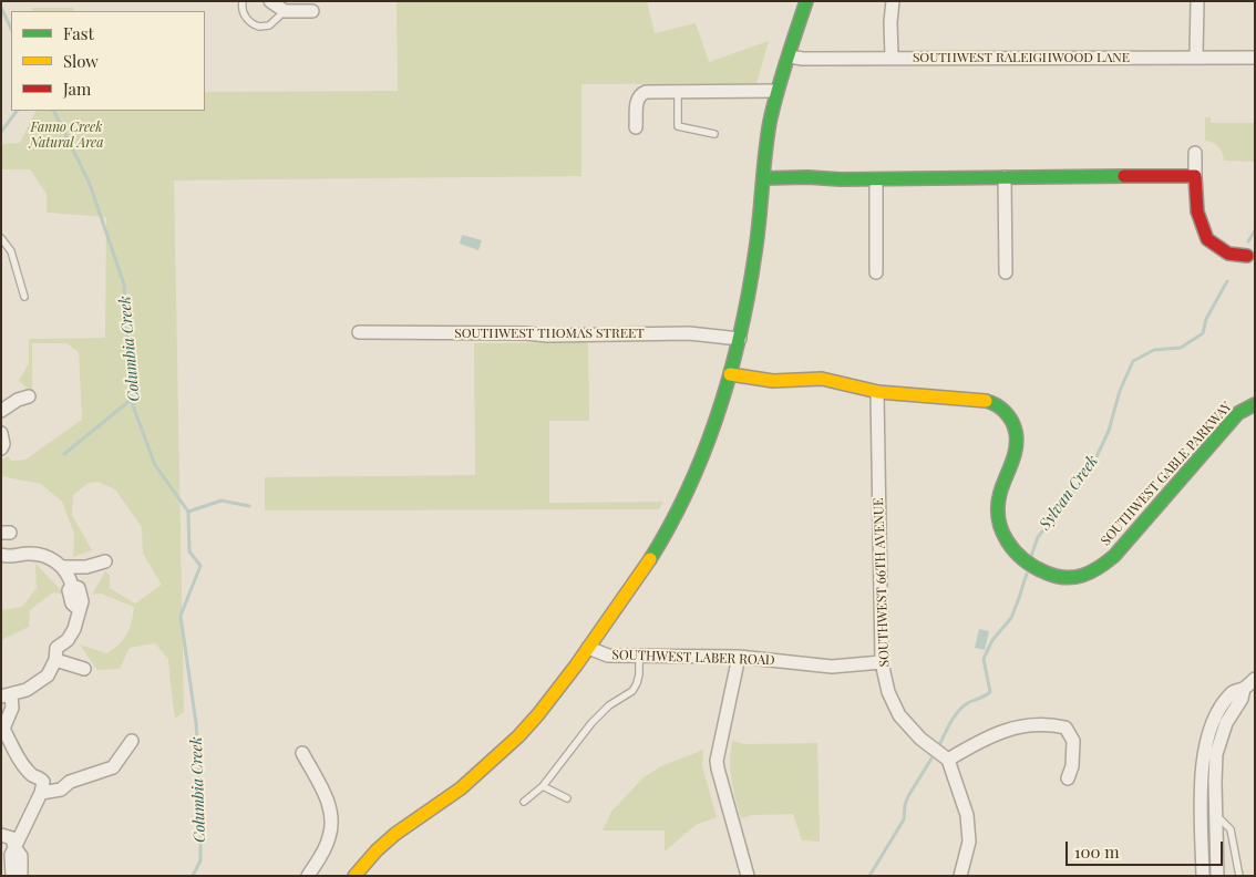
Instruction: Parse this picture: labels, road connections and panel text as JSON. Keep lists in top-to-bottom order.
{
  "streets": {
    "street": [
      "SOUTHWEST RALEIGHWOOD LANE",
      "SOUTHWEST THOMAS STREET",
      "SOUTHWEST GABLE PARKWAY",
      "SOUTHWEST 66TH AVENUE",
      "SOUTHWEST LABER ROAD"
    ]
  },
  "crossings": [
    ["SOUTHWEST GABLE PARKWAY", "SOUTHWEST 66TH AVENUE"],
    ["SOUTHWEST 66TH AVENUE", "SOUTHWEST LABER ROAD"]
  ],
  "water": ["Columbia Creek", "Sylvan Creek"],
  "parks": ["Fanno Creek Natural Area"],
  "legend": ["Fast", "Slow", "Jam"],
  "scale_bar": "100 m"
}
